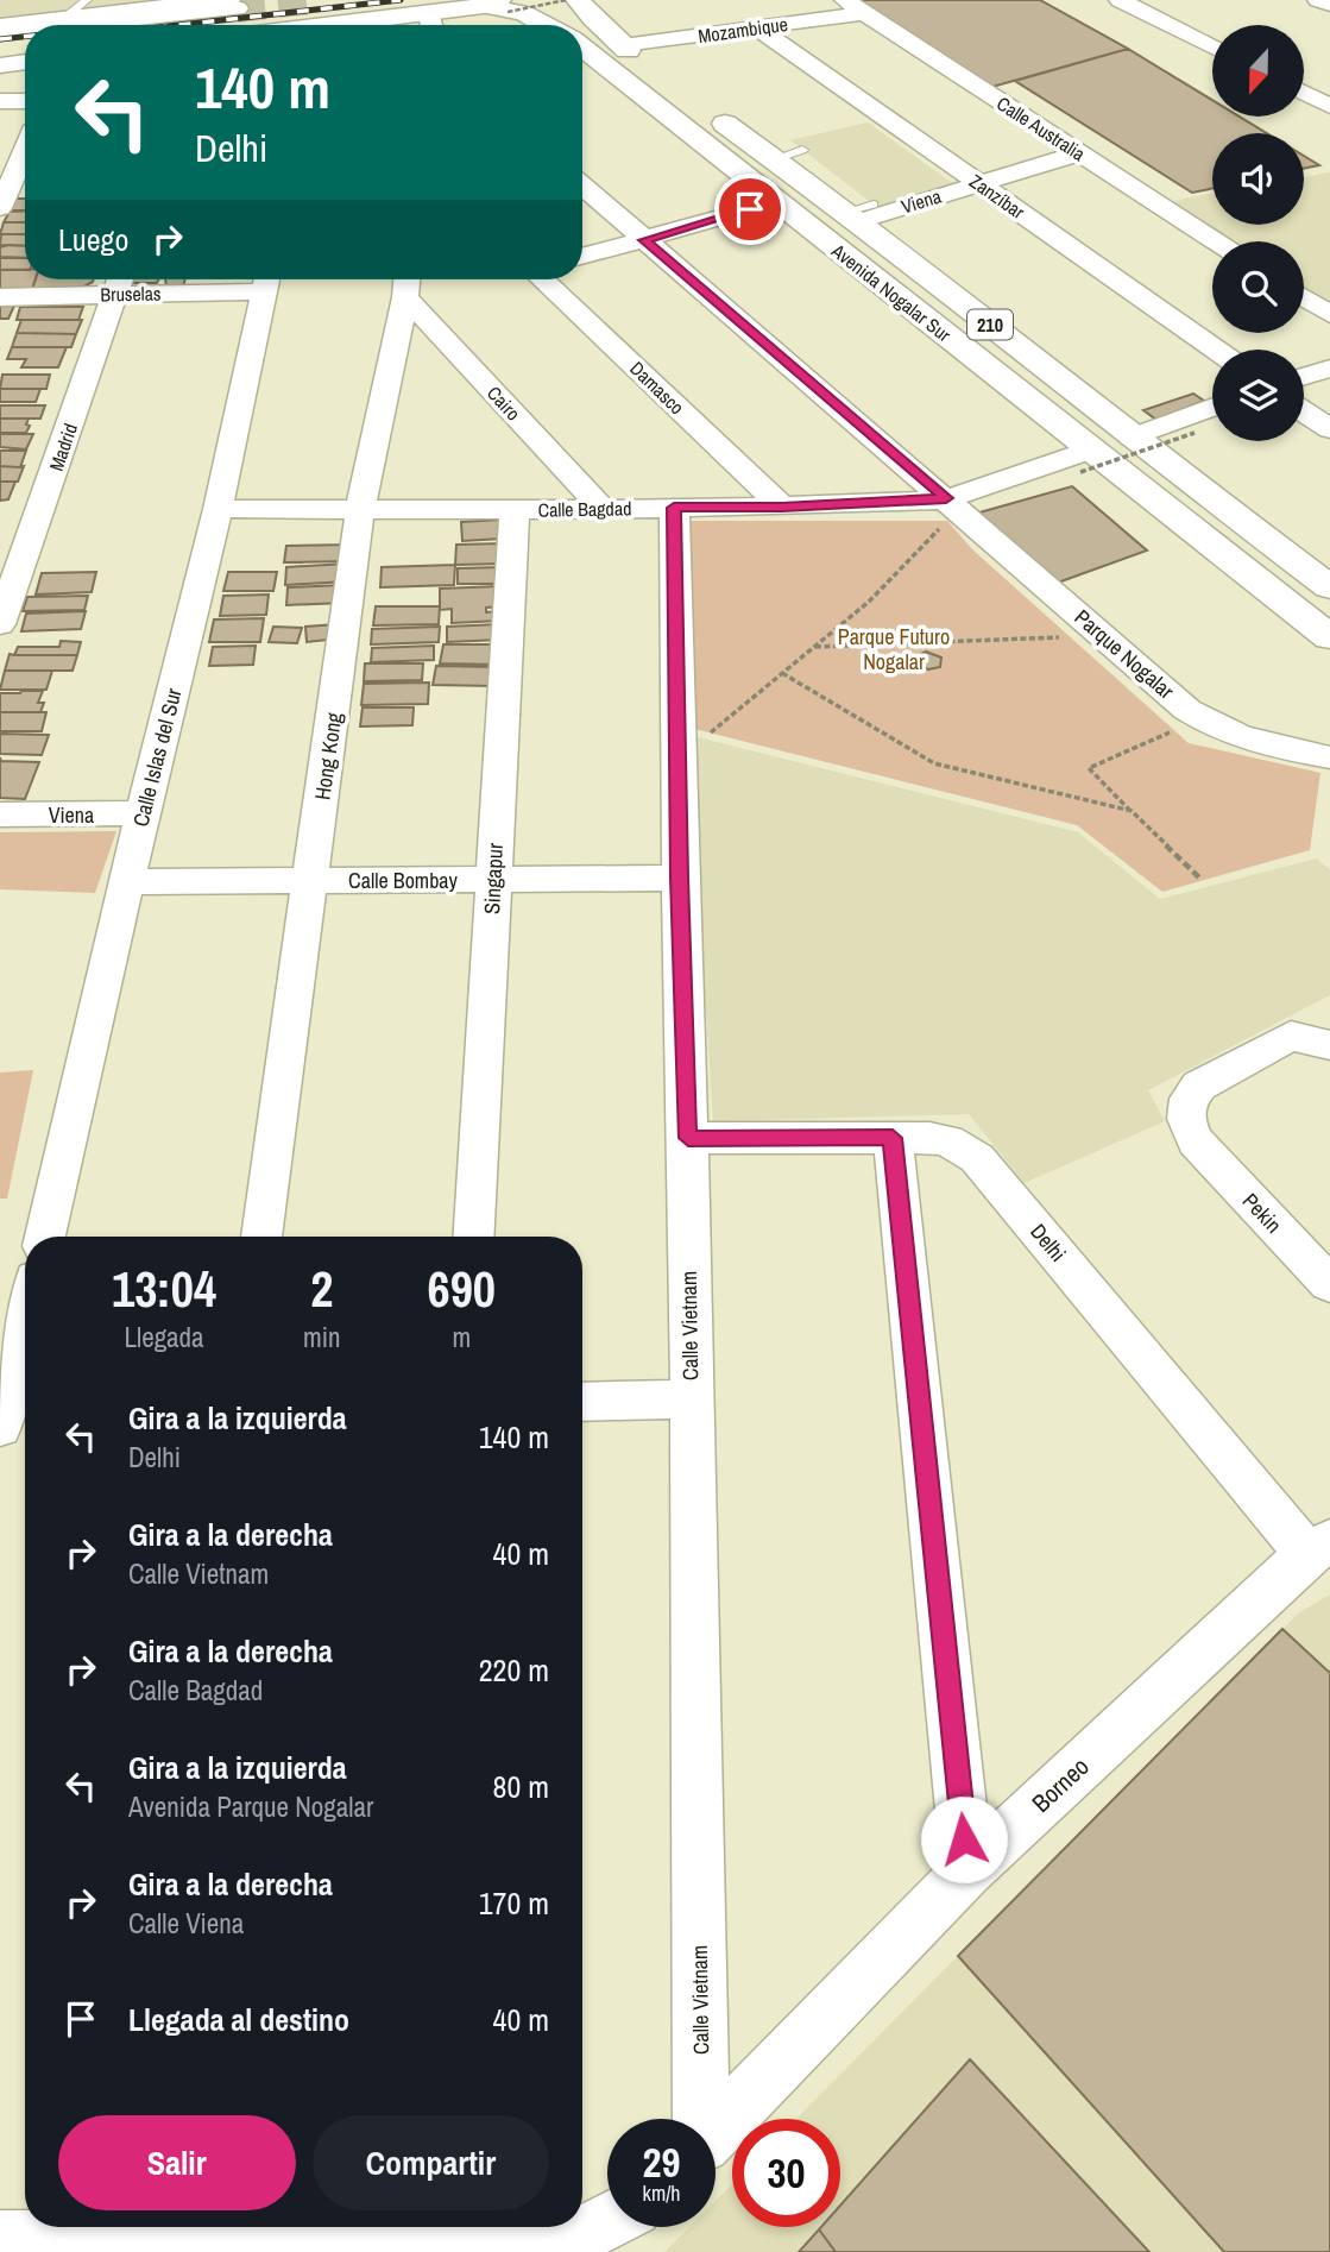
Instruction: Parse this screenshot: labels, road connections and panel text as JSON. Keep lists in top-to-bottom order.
{
  "streets": {
    "main road": ["Avenida Nogalar Sur", "210"],
    "street": [
      "Mozambique",
      "Calle Australia",
      "Zanzíbar",
      "Viena",
      "Bruselas",
      "Damasco",
      "Cairo",
      "Madrid",
      "Calle Bagdad",
      "Parque Nogalar",
      "Hong Kong",
      "Calle Islas del Sur",
      "Singapur",
      "Calle Bombay",
      "Pekin",
      "Delhi",
      "Calle Vietnam",
      "Borneo"
    ]
  },
  "crossings": [
    ["Mozambique", "Calle Australia"],
    ["Mozambique", "Zanzíbar"],
    ["Mozambique", "Avenida Nogalar Sur"],
    ["Calle Australia", "Viena"],
    ["Zanzíbar", "Viena"],
    ["Viena", "Avenida Nogalar Sur"],
    ["Viena", "Calle Islas del Sur"],
    ["Avenida Nogalar Sur", "Calle Bagdad"],
    ["Bruselas", "Madrid"],
    ["Bruselas", "Calle Islas del Sur"],
    ["Damasco", "Calle Bagdad"],
    ["Cairo", "Calle Bagdad"],
    ["Cairo", "Hong Kong"],
    ["Calle Bagdad", "Parque Nogalar"],
    ["Calle Bagdad", "Hong Kong"],
    ["Calle Bagdad", "Calle Islas del Sur"],
    ["Calle Bagdad", "Singapur"],
    ["Calle Bagdad", "Calle Vietnam"],
    ["Hong Kong", "Calle Bombay"],
    ["Calle Islas del Sur", "Calle Bombay"],
    ["Singapur", "Calle Bombay"],
    ["Calle Bombay", "Calle Vietnam"],
    ["Delhi", "Calle Vietnam"],
    ["Delhi", "Borneo"]
  ],
  "parks": ["Parque Futuro Nogalar"],
  "north": "bottom",
  "page": {
    "turn": ["140 m", "Delhi"],
    "then": "Luego",
    "eta": [
      "13:04",
      "Llegada",
      "2",
      "min",
      "690",
      "m"
    ],
    "list": [
      {
        "name": "Gira a la izquierda",
        "note": "Delhi",
        "value": "140 m"
      },
      {
        "name": "Gira a la derecha",
        "note": "Calle Vietnam",
        "value": "40 m"
      },
      {
        "name": "Gira a la derecha",
        "note": "Calle Bagdad",
        "value": "220 m"
      },
      {
        "name": "Gira a la izquierda",
        "note": "Avenida Parque Nogalar",
        "value": "80 m"
      },
      {
        "name": "Gira a la derecha",
        "note": "Calle Viena",
        "value": "170 m"
      },
      {
        "name": "Llegada al destino",
        "value": "40 m"
      }
    ],
    "buttons": ["Salir", "Compartir"],
    "speed": "29 km/h",
    "limit": "30"
  }
}
